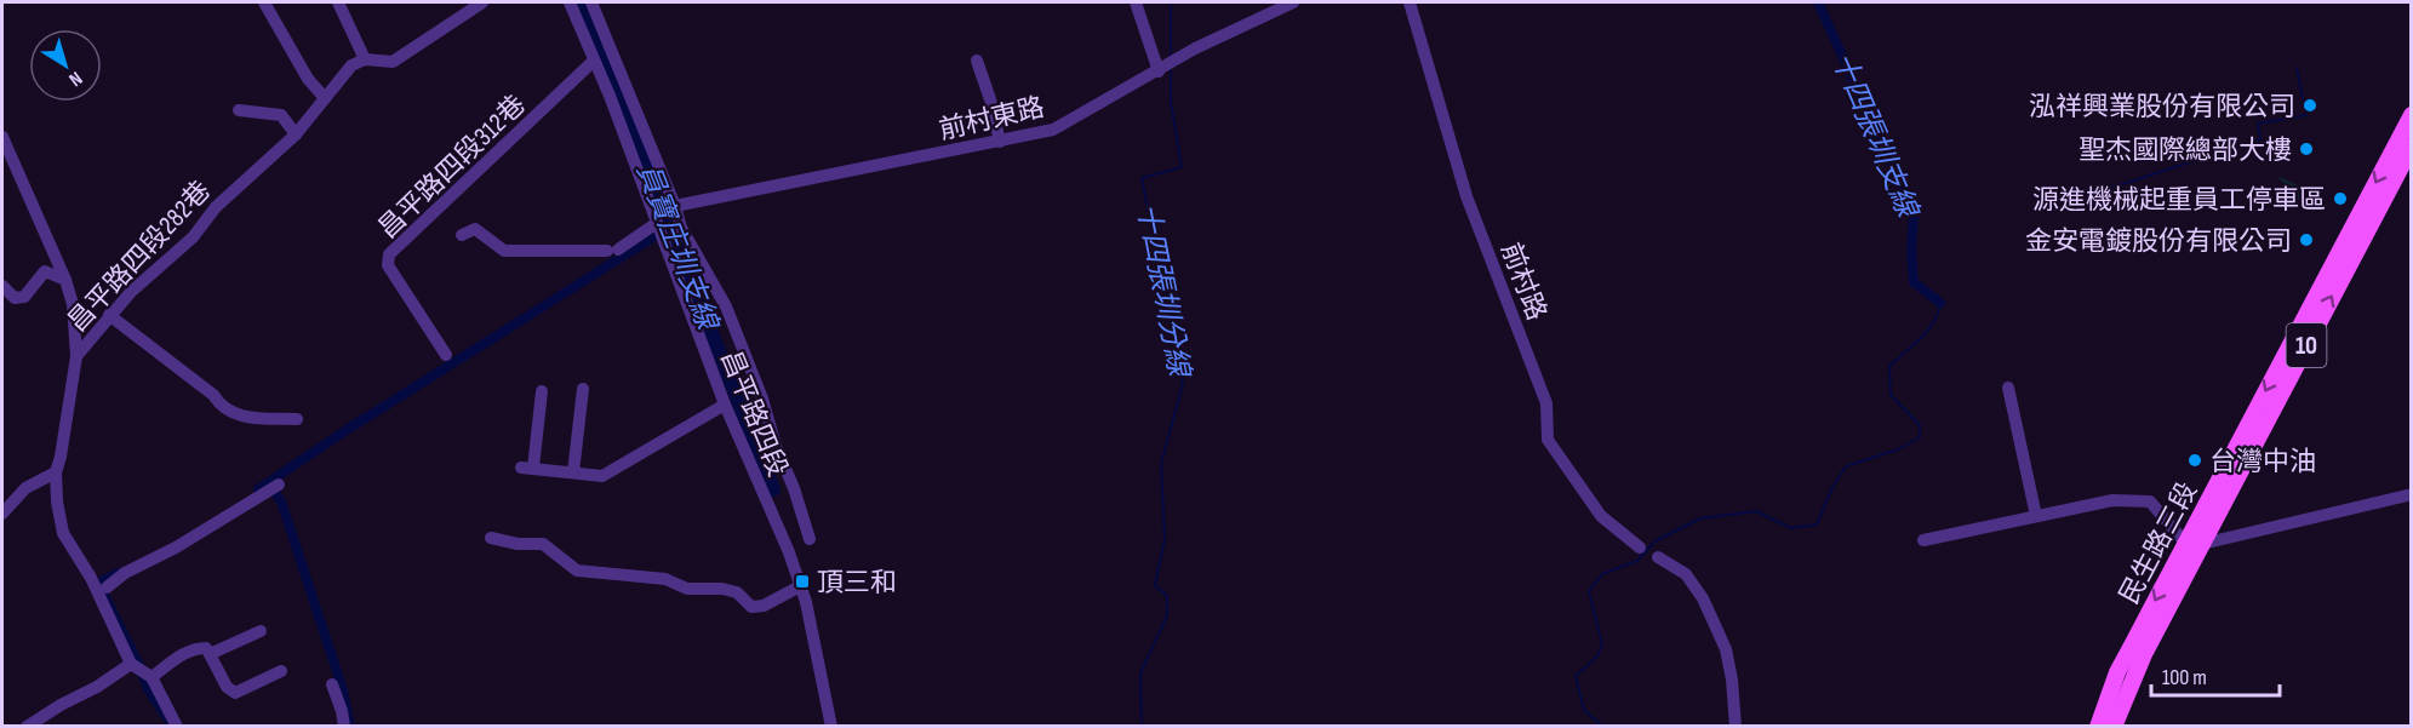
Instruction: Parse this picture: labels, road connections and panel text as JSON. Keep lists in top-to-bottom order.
{
  "streets": {
    "main road": ["10", "民生路三段"],
    "street": [
      "前村東路",
      "昌平路四段312巷",
      "昌平路四段282巷",
      "前村路",
      "昌平路四段"
    ]
  },
  "crossings": [
    ["昌平路四段312巷", "昌平路四段"]
  ],
  "water": ["十四張圳支線", "員寶庄圳支線", "十四張圳分線"],
  "places": {
    "other": [
      "泓祥興業股份有限公司",
      "聖杰國際總部大樓",
      "源進機械起重員工停車區",
      "金安電鍍股份有限公司",
      "台灣中油"
    ],
    "transit": ["頂三和"]
  },
  "scale_bar": "100 m",
  "north": "bottom right"
}
